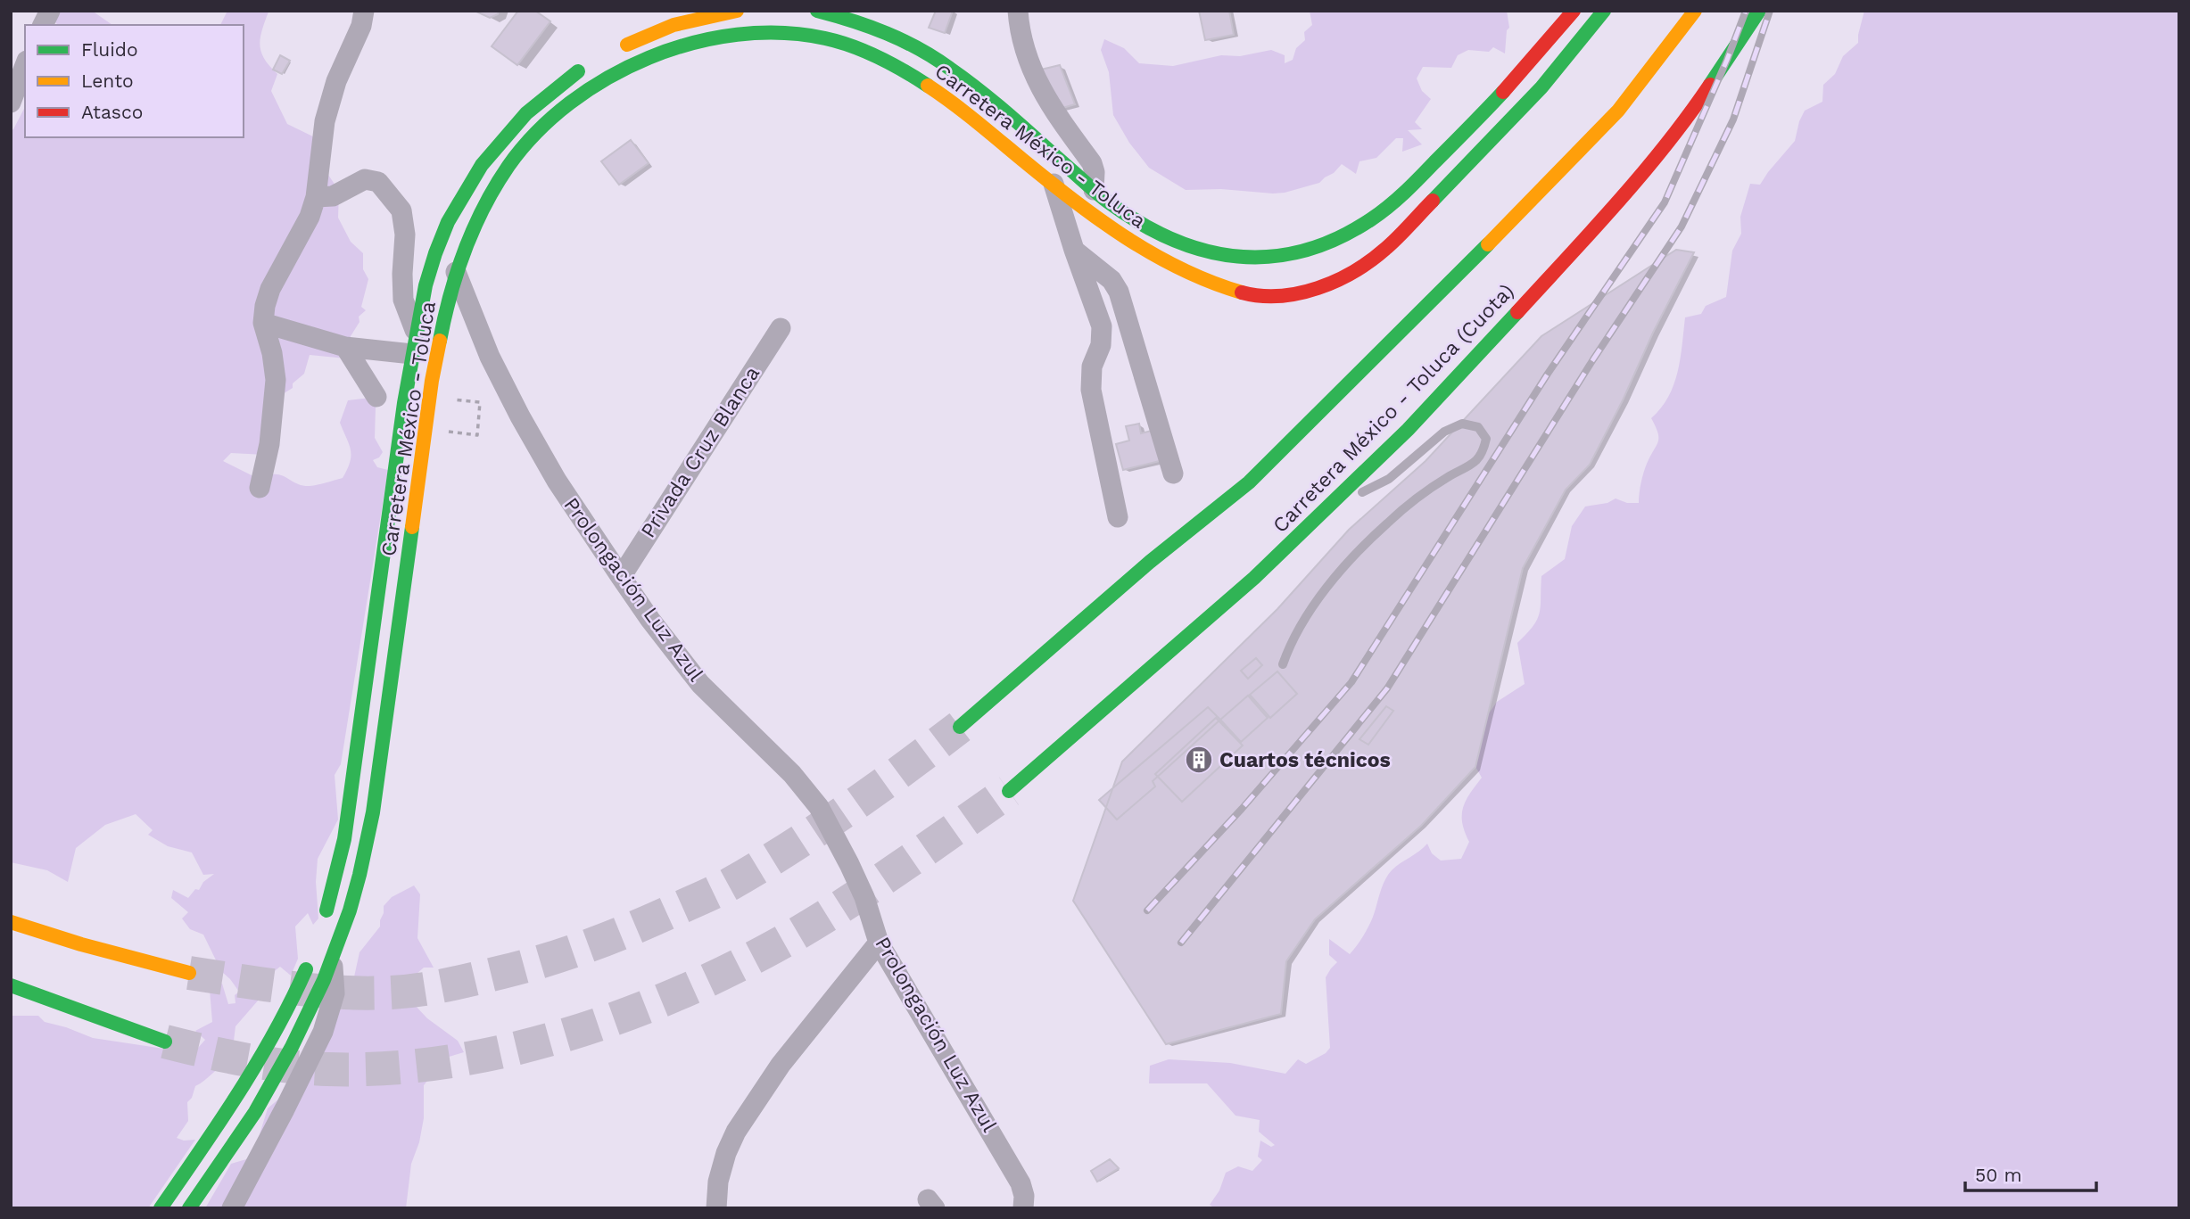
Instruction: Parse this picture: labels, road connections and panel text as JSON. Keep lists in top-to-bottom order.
{
  "streets": {
    "main road": ["Carretera México - Toluca", "Carretera México - Toluca (Cuota)"],
    "street": ["Privada Cruz Blanca", "Prolongación Luz Azul"]
  },
  "crossings": [
    ["Carretera México - Toluca", "Prolongación Luz Azul"],
    ["Privada Cruz Blanca", "Prolongación Luz Azul"]
  ],
  "places": {
    "building": ["Cuartos técnicos"]
  },
  "legend": ["Fluido", "Lento", "Atasco"],
  "scale_bar": "50 m"
}
